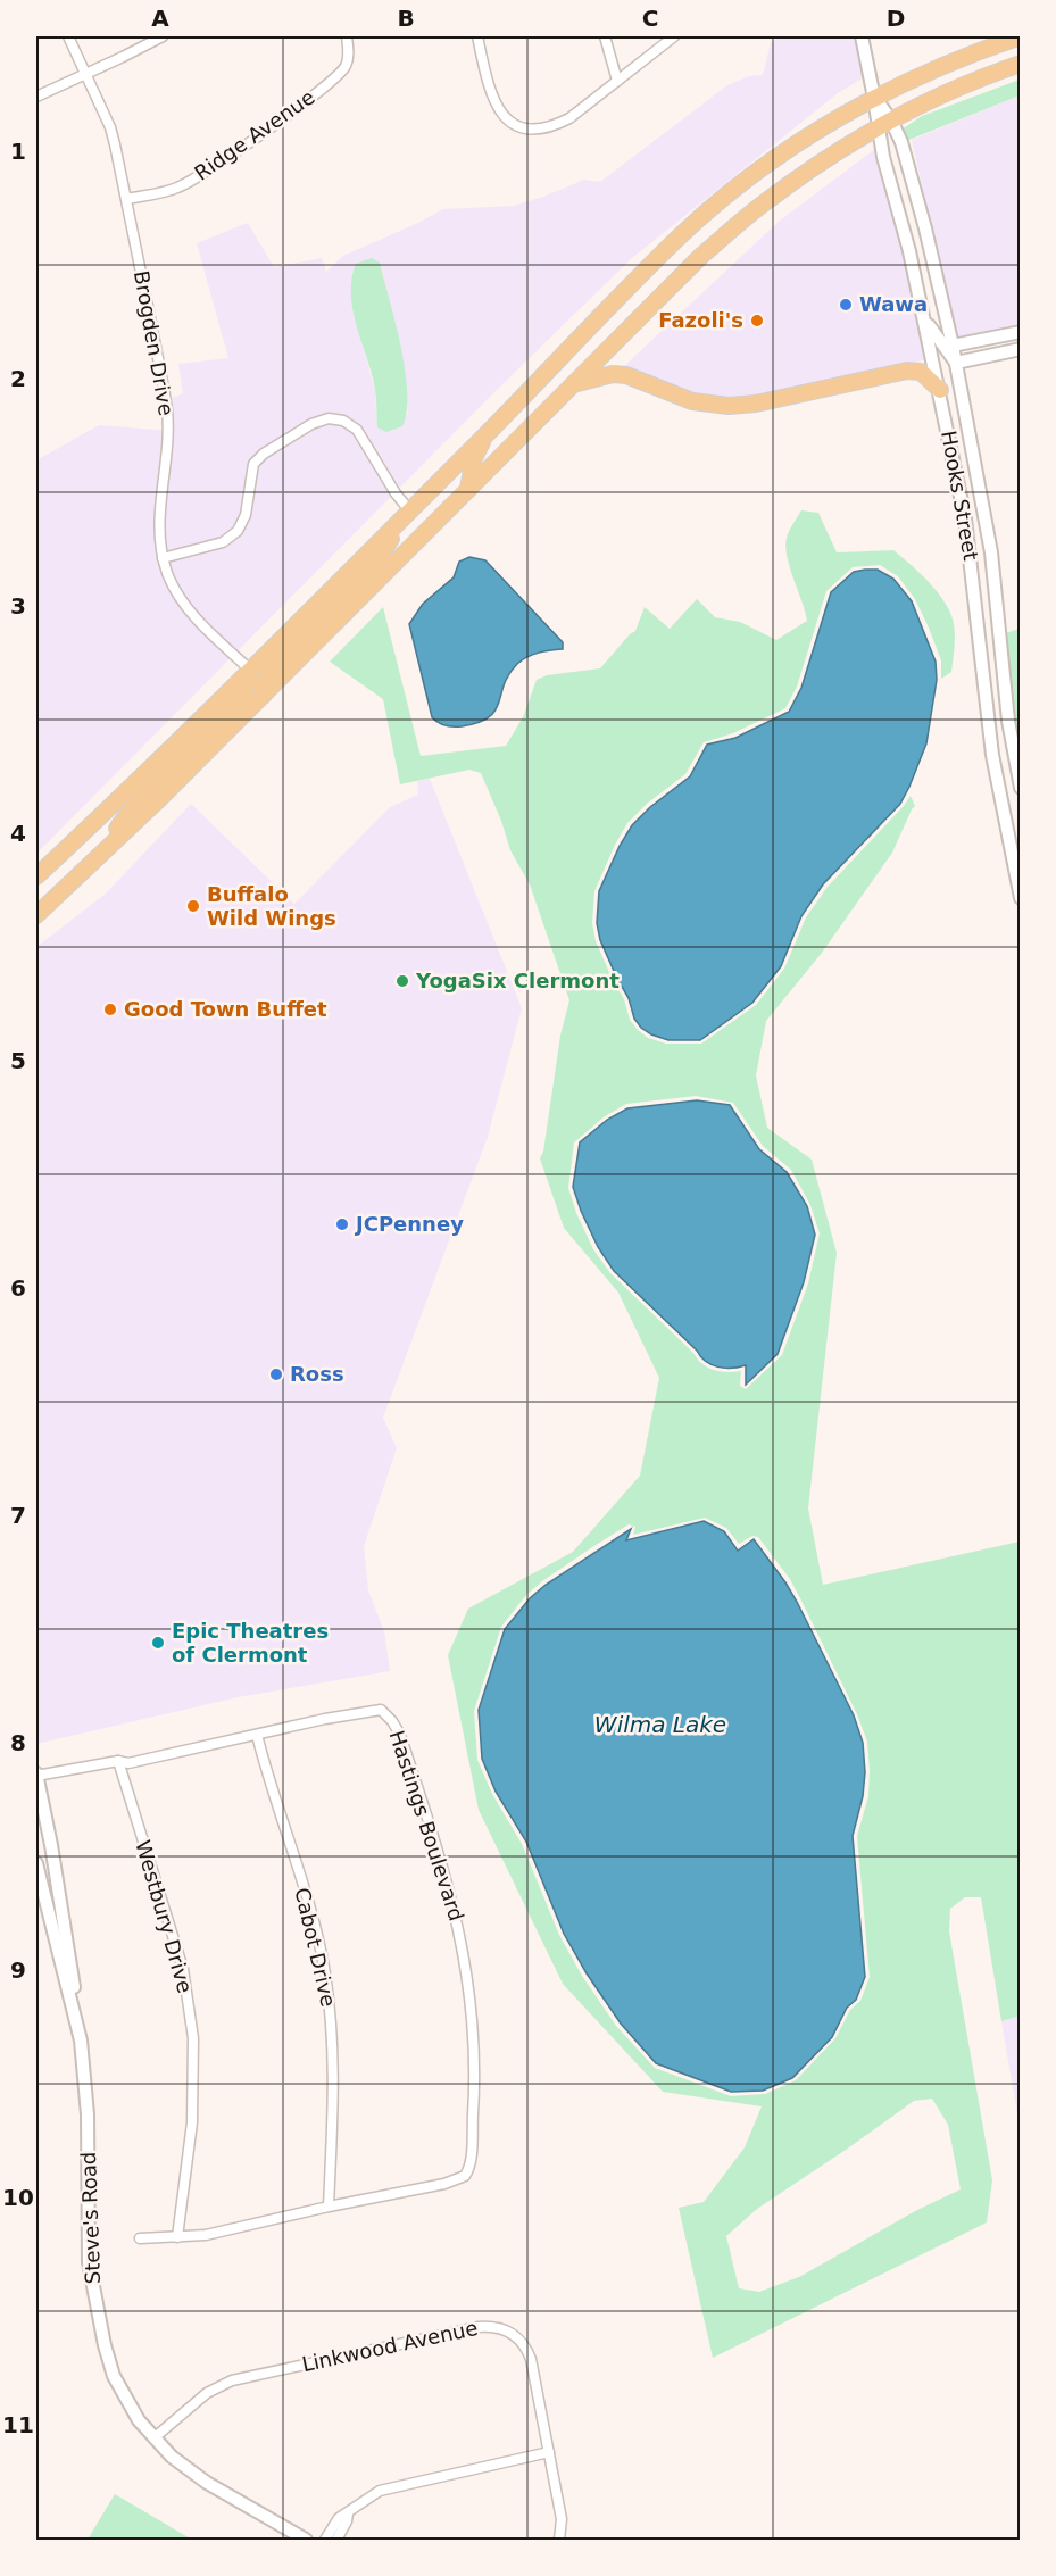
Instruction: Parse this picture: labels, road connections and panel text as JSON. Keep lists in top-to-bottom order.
{
  "streets": {
    "street": [
      "Ridge Avenue",
      "Brogden Drive",
      "Hooks Street",
      "Hastings Boulevard",
      "Westbury Drive",
      "Cabot Drive",
      "Steve's Road",
      "Linkwood Avenue"
    ]
  },
  "crossings": [
    ["Ridge Avenue", "Brogden Drive"],
    ["Hastings Boulevard", "Westbury Drive"],
    ["Hastings Boulevard", "Cabot Drive"],
    ["Hastings Boulevard", "Steve's Road"],
    ["Steve's Road", "Linkwood Avenue"]
  ],
  "water": ["Wilma Lake"],
  "places": [
    "Wawa",
    "Fazoli's",
    "Buffalo Wild Wings",
    "YogaSix Clermont",
    "Good Town Buffet",
    "JCPenney",
    "Ross",
    "Epic Theatres of Clermont"
  ],
  "grid": {
    "columns": [
      "A",
      "B",
      "C",
      "D"
    ],
    "rows": [
      "1",
      "2",
      "3",
      "4",
      "5",
      "6",
      "7",
      "8",
      "9",
      "10",
      "11"
    ]
  }
}
